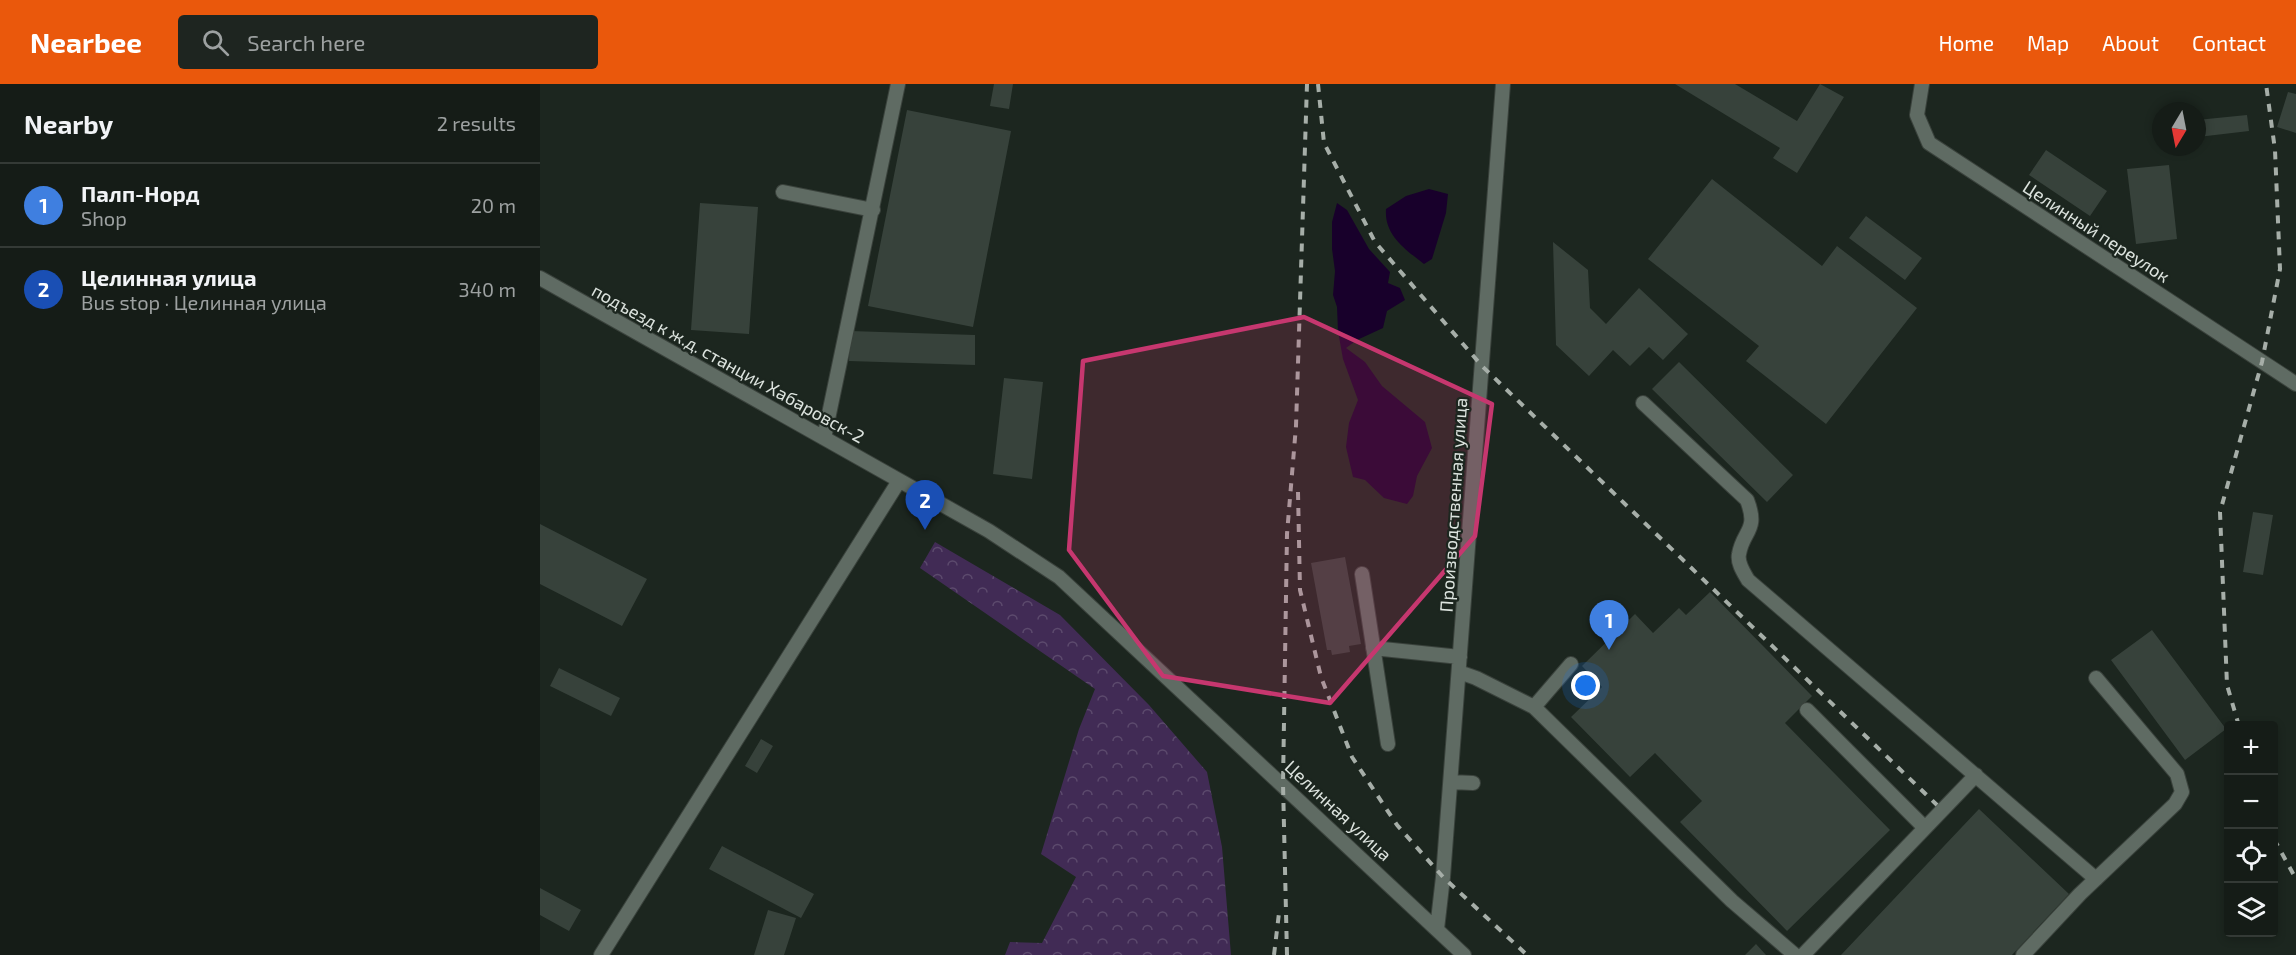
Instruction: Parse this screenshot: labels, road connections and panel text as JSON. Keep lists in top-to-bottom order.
{
  "streets": {
    "street": [
      "Целинный переулок",
      "подъезд к ж.д. станции Хабаровск-2",
      "Производственная улица",
      "Целинная улица"
    ]
  },
  "crossings": [
    ["подъезд к ж.д. станции Хабаровск-2", "Целинная улица"],
    ["Производственная улица", "Целинная улица"]
  ],
  "north": "bottom",
  "page": {
    "header": "Nearbee",
    "search": "Search here",
    "nav": [
      "Home",
      "Map",
      "About",
      "Contact"
    ],
    "heading": ["Nearby", "2 results"],
    "list": [
      {
        "mark": "1",
        "name": "Палп-Норд",
        "note": "Shop",
        "value": "20 m"
      },
      {
        "mark": "2",
        "name": "Целинная улица",
        "note": "Bus stop · Целинная улица",
        "value": "340 m"
      }
    ],
    "pins": ["2", "1"],
    "map_buttons": ["+", "−"]
  }
}
